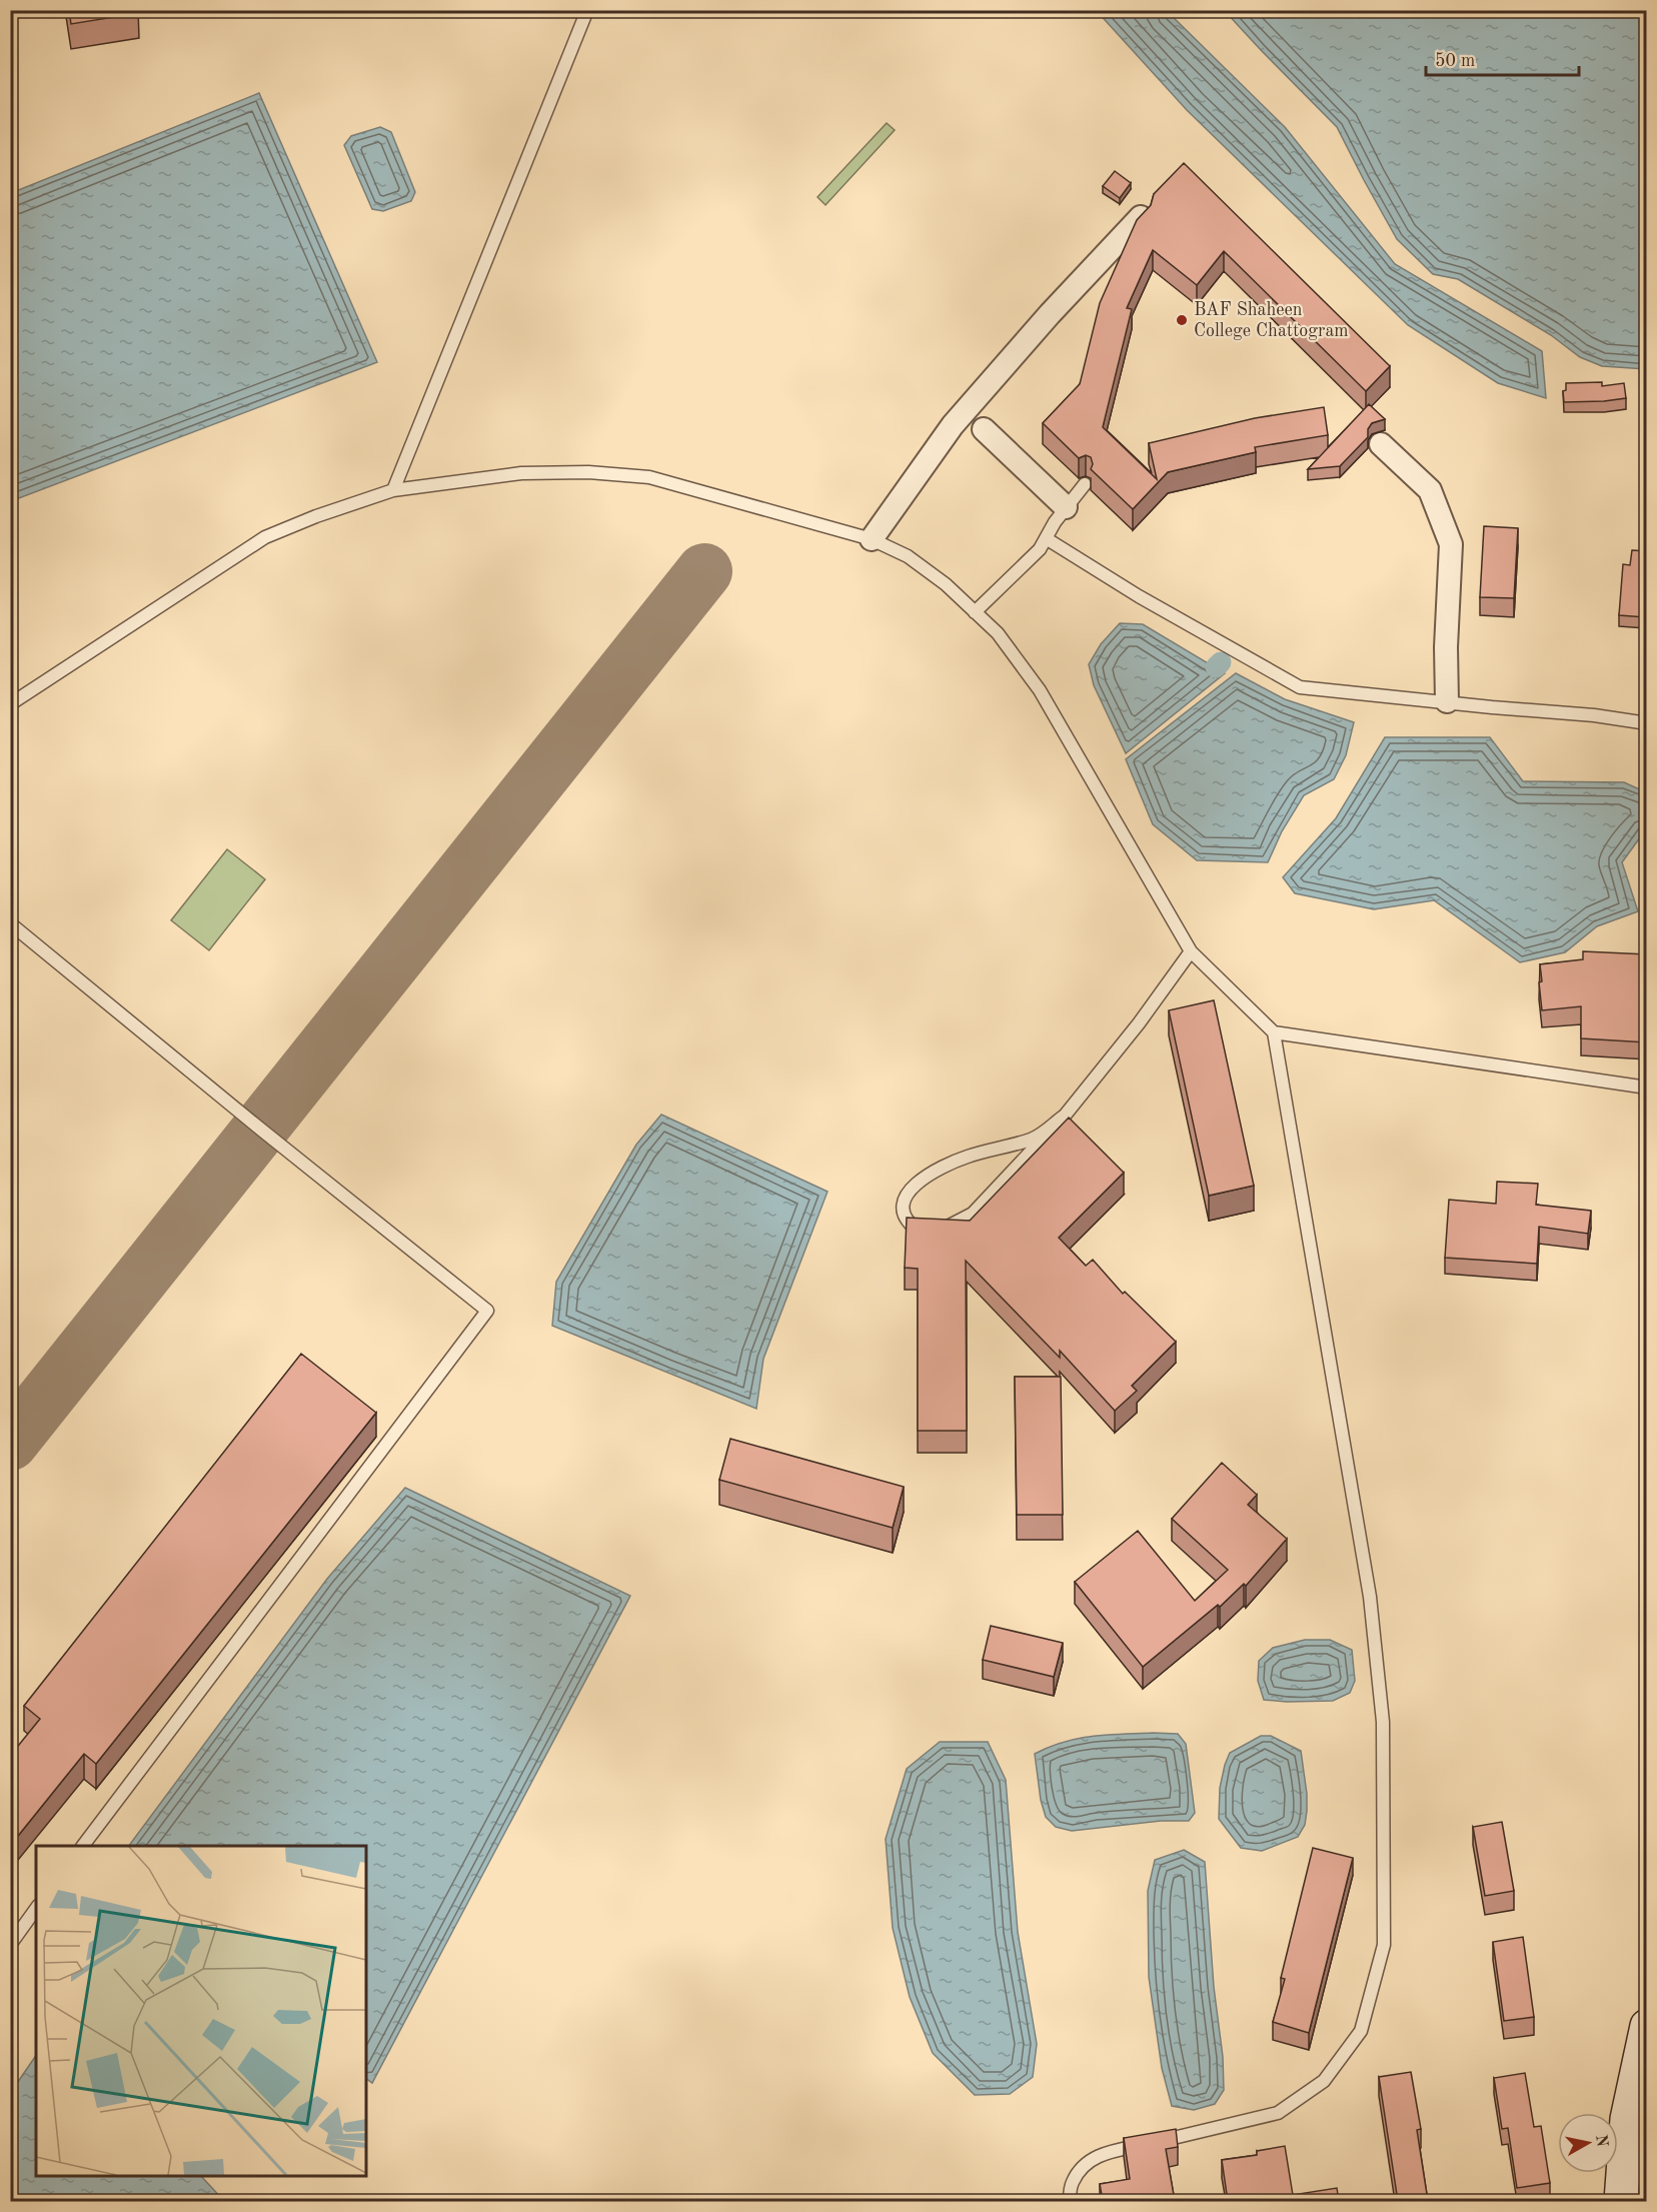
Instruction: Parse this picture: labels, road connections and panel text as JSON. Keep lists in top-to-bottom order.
{
  "places": ["BAF Shaheen College Chattogram"],
  "scale_bar": "50 m",
  "north": "right"
}
